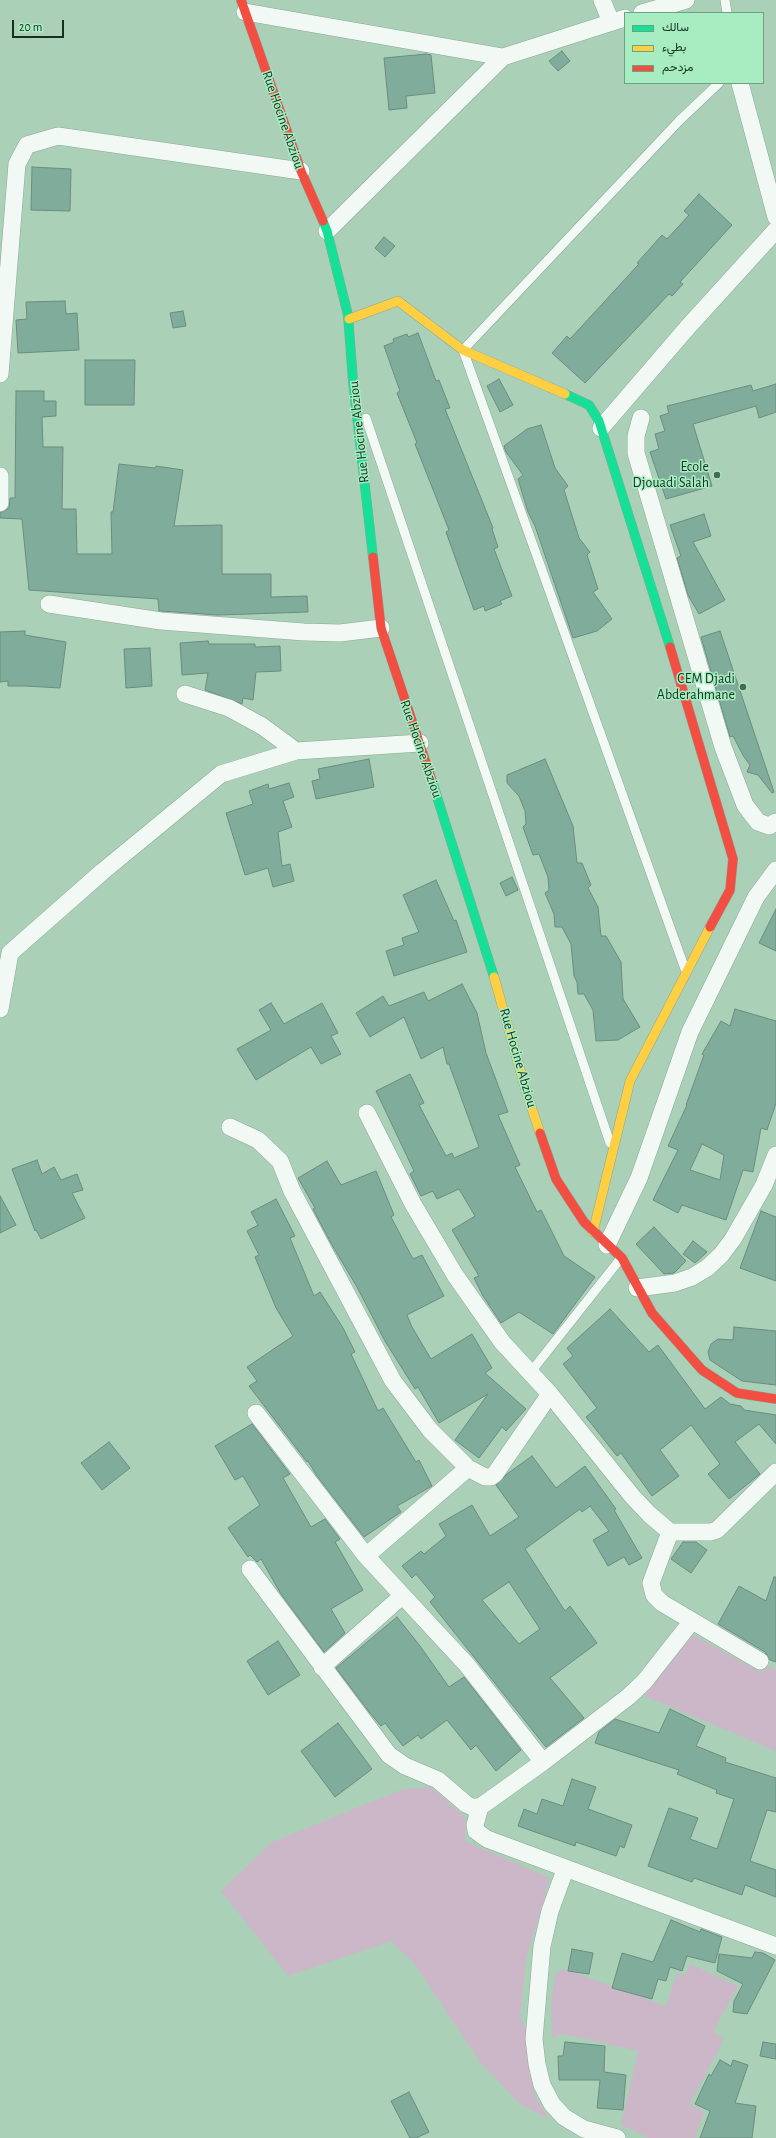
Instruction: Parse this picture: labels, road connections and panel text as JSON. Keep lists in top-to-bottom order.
{
  "streets": {
    "street": ["Rue Hocine Abziou"]
  },
  "places": ["Ecole Djouadi Salah", "CEM Djadi Abderahmane"],
  "legend": ["سالك", "بطيء", "مزدحم"],
  "scale_bar": "20 m"
}
